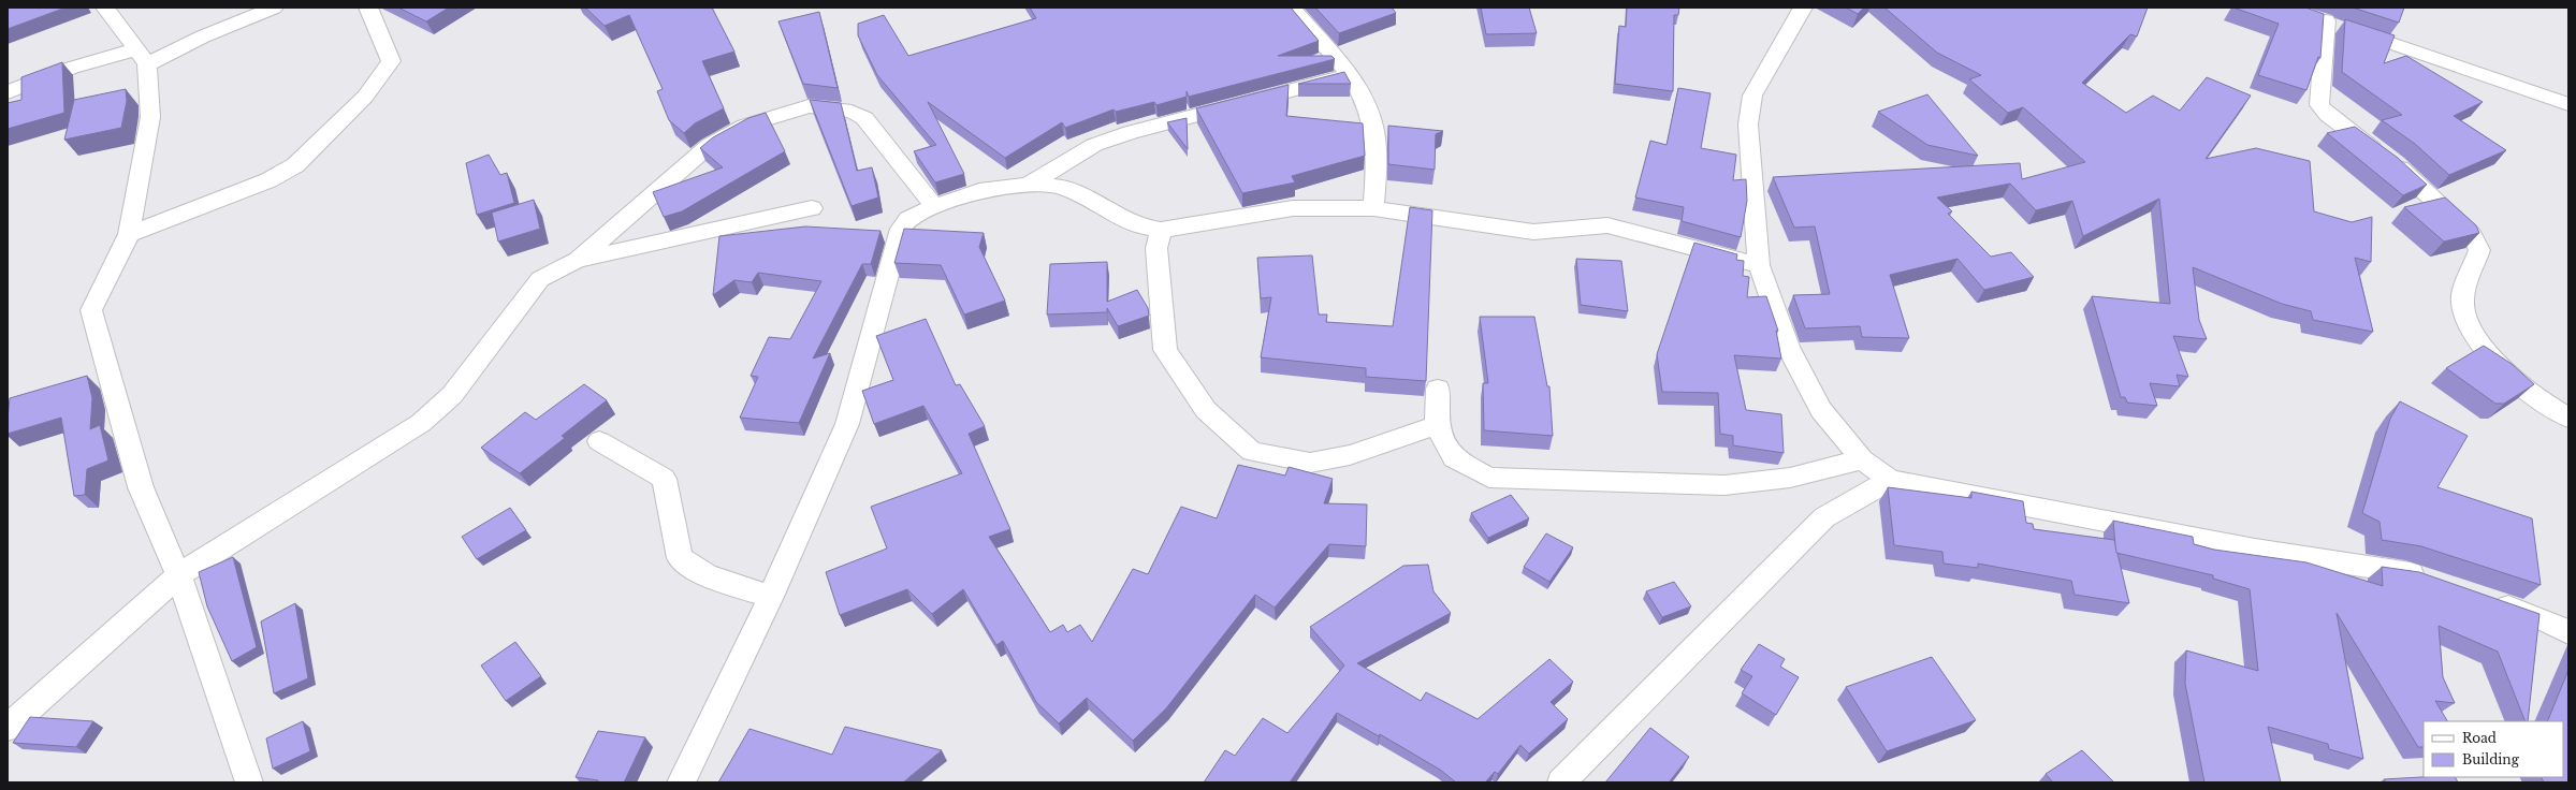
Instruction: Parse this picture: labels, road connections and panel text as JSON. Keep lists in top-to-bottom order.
{
  "legend": ["Road", "Building"]
}
